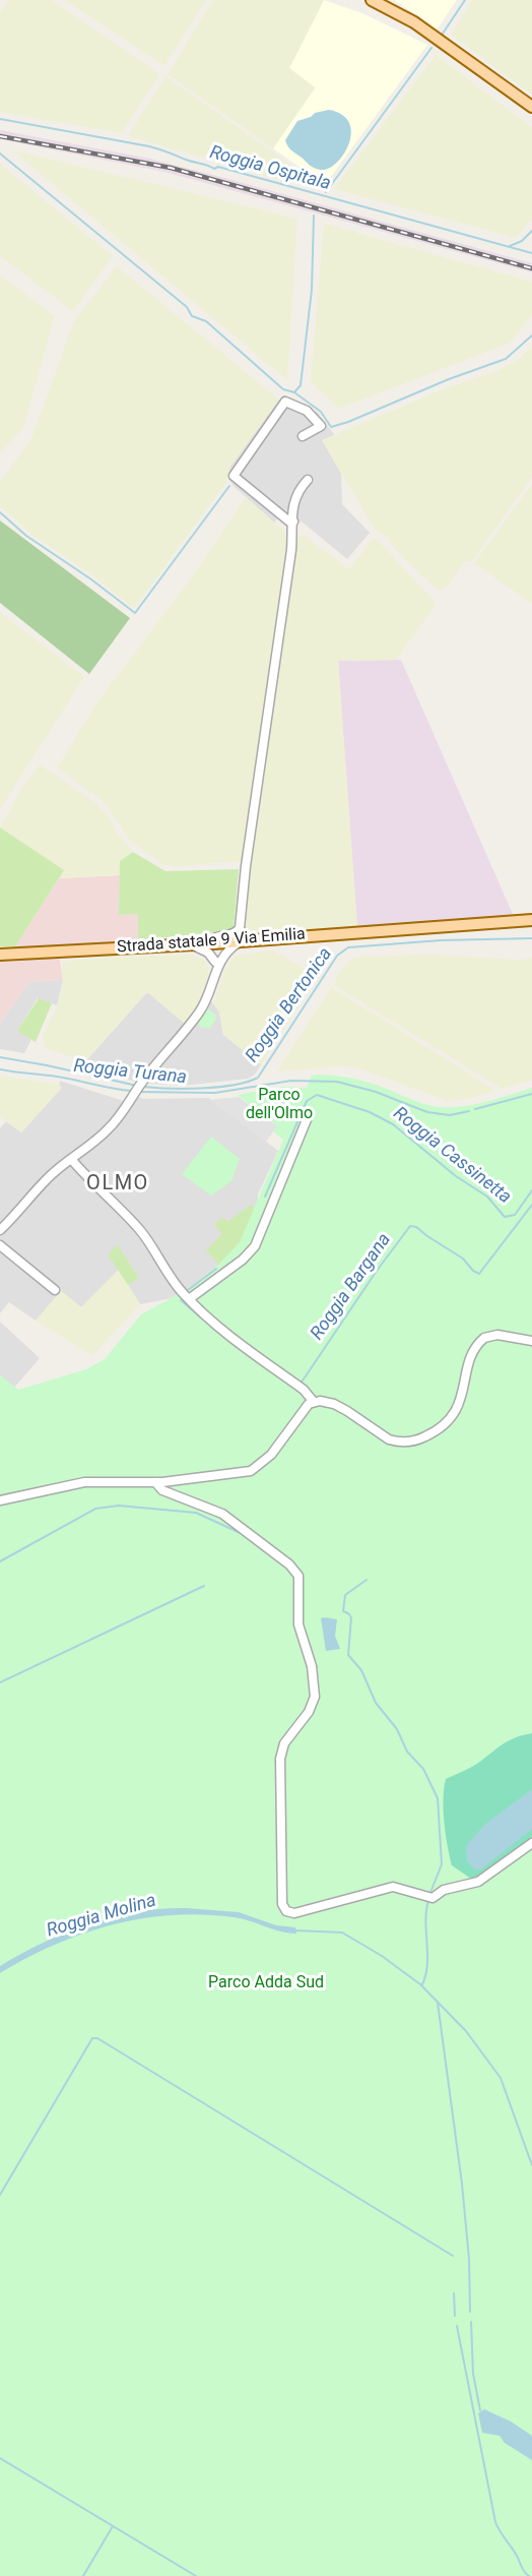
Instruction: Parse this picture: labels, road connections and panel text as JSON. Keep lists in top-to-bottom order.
{
  "streets": {
    "main road": ["Strada statale 9 Via Emilia"]
  },
  "districts": ["OLMO"],
  "water": [
    "Roggia Ospitala",
    "Roggia Bertonica",
    "Roggia Turana",
    "Roggia Cassinetta",
    "Roggia Bargana",
    "Roggia Molina"
  ],
  "parks": ["Parco dell'Olmo", "Parco Adda Sud"]
}
